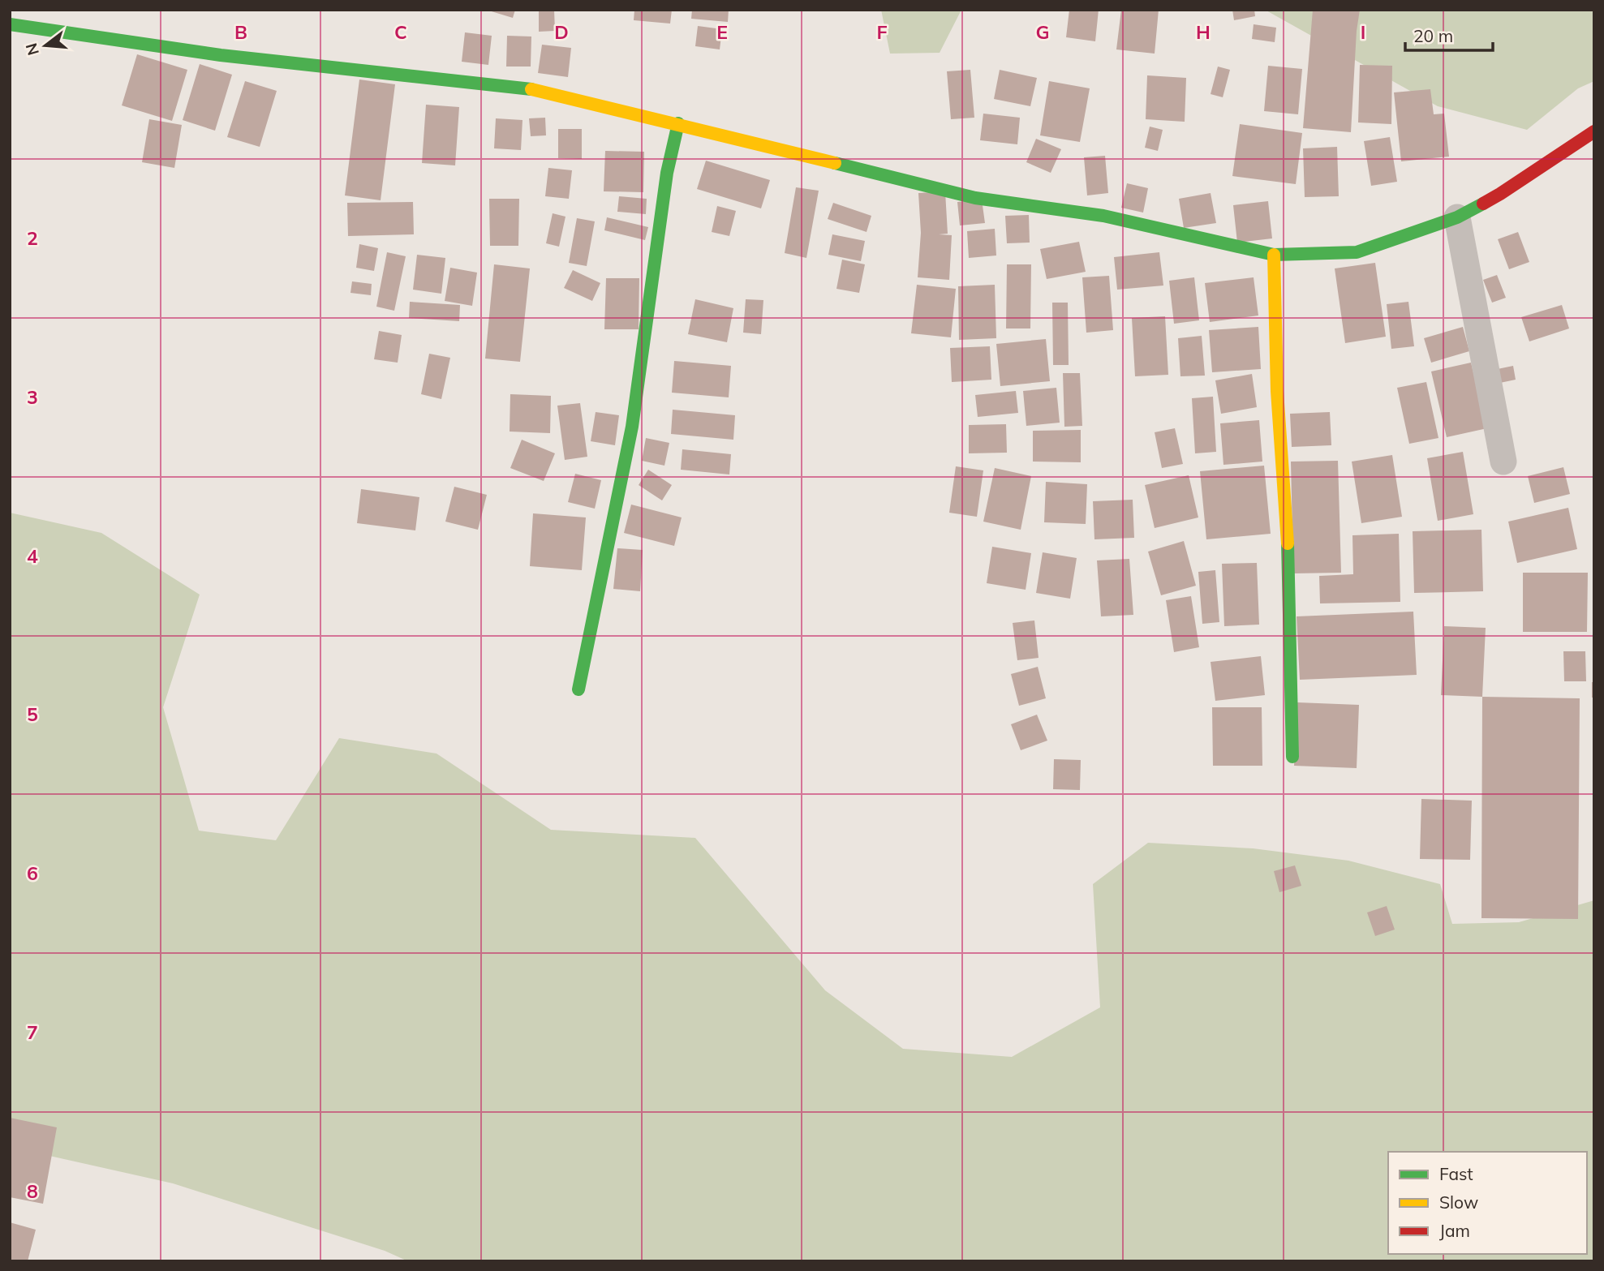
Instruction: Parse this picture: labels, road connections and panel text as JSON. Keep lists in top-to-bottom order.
{
  "legend": ["Fast", "Slow", "Jam"],
  "scale_bar": "20 m",
  "north": "left",
  "grid": {
    "columns": [
      "B",
      "C",
      "D",
      "E",
      "F",
      "G",
      "H",
      "I"
    ],
    "rows": [
      "2",
      "3",
      "4",
      "5",
      "6",
      "7",
      "8"
    ]
  }
}
